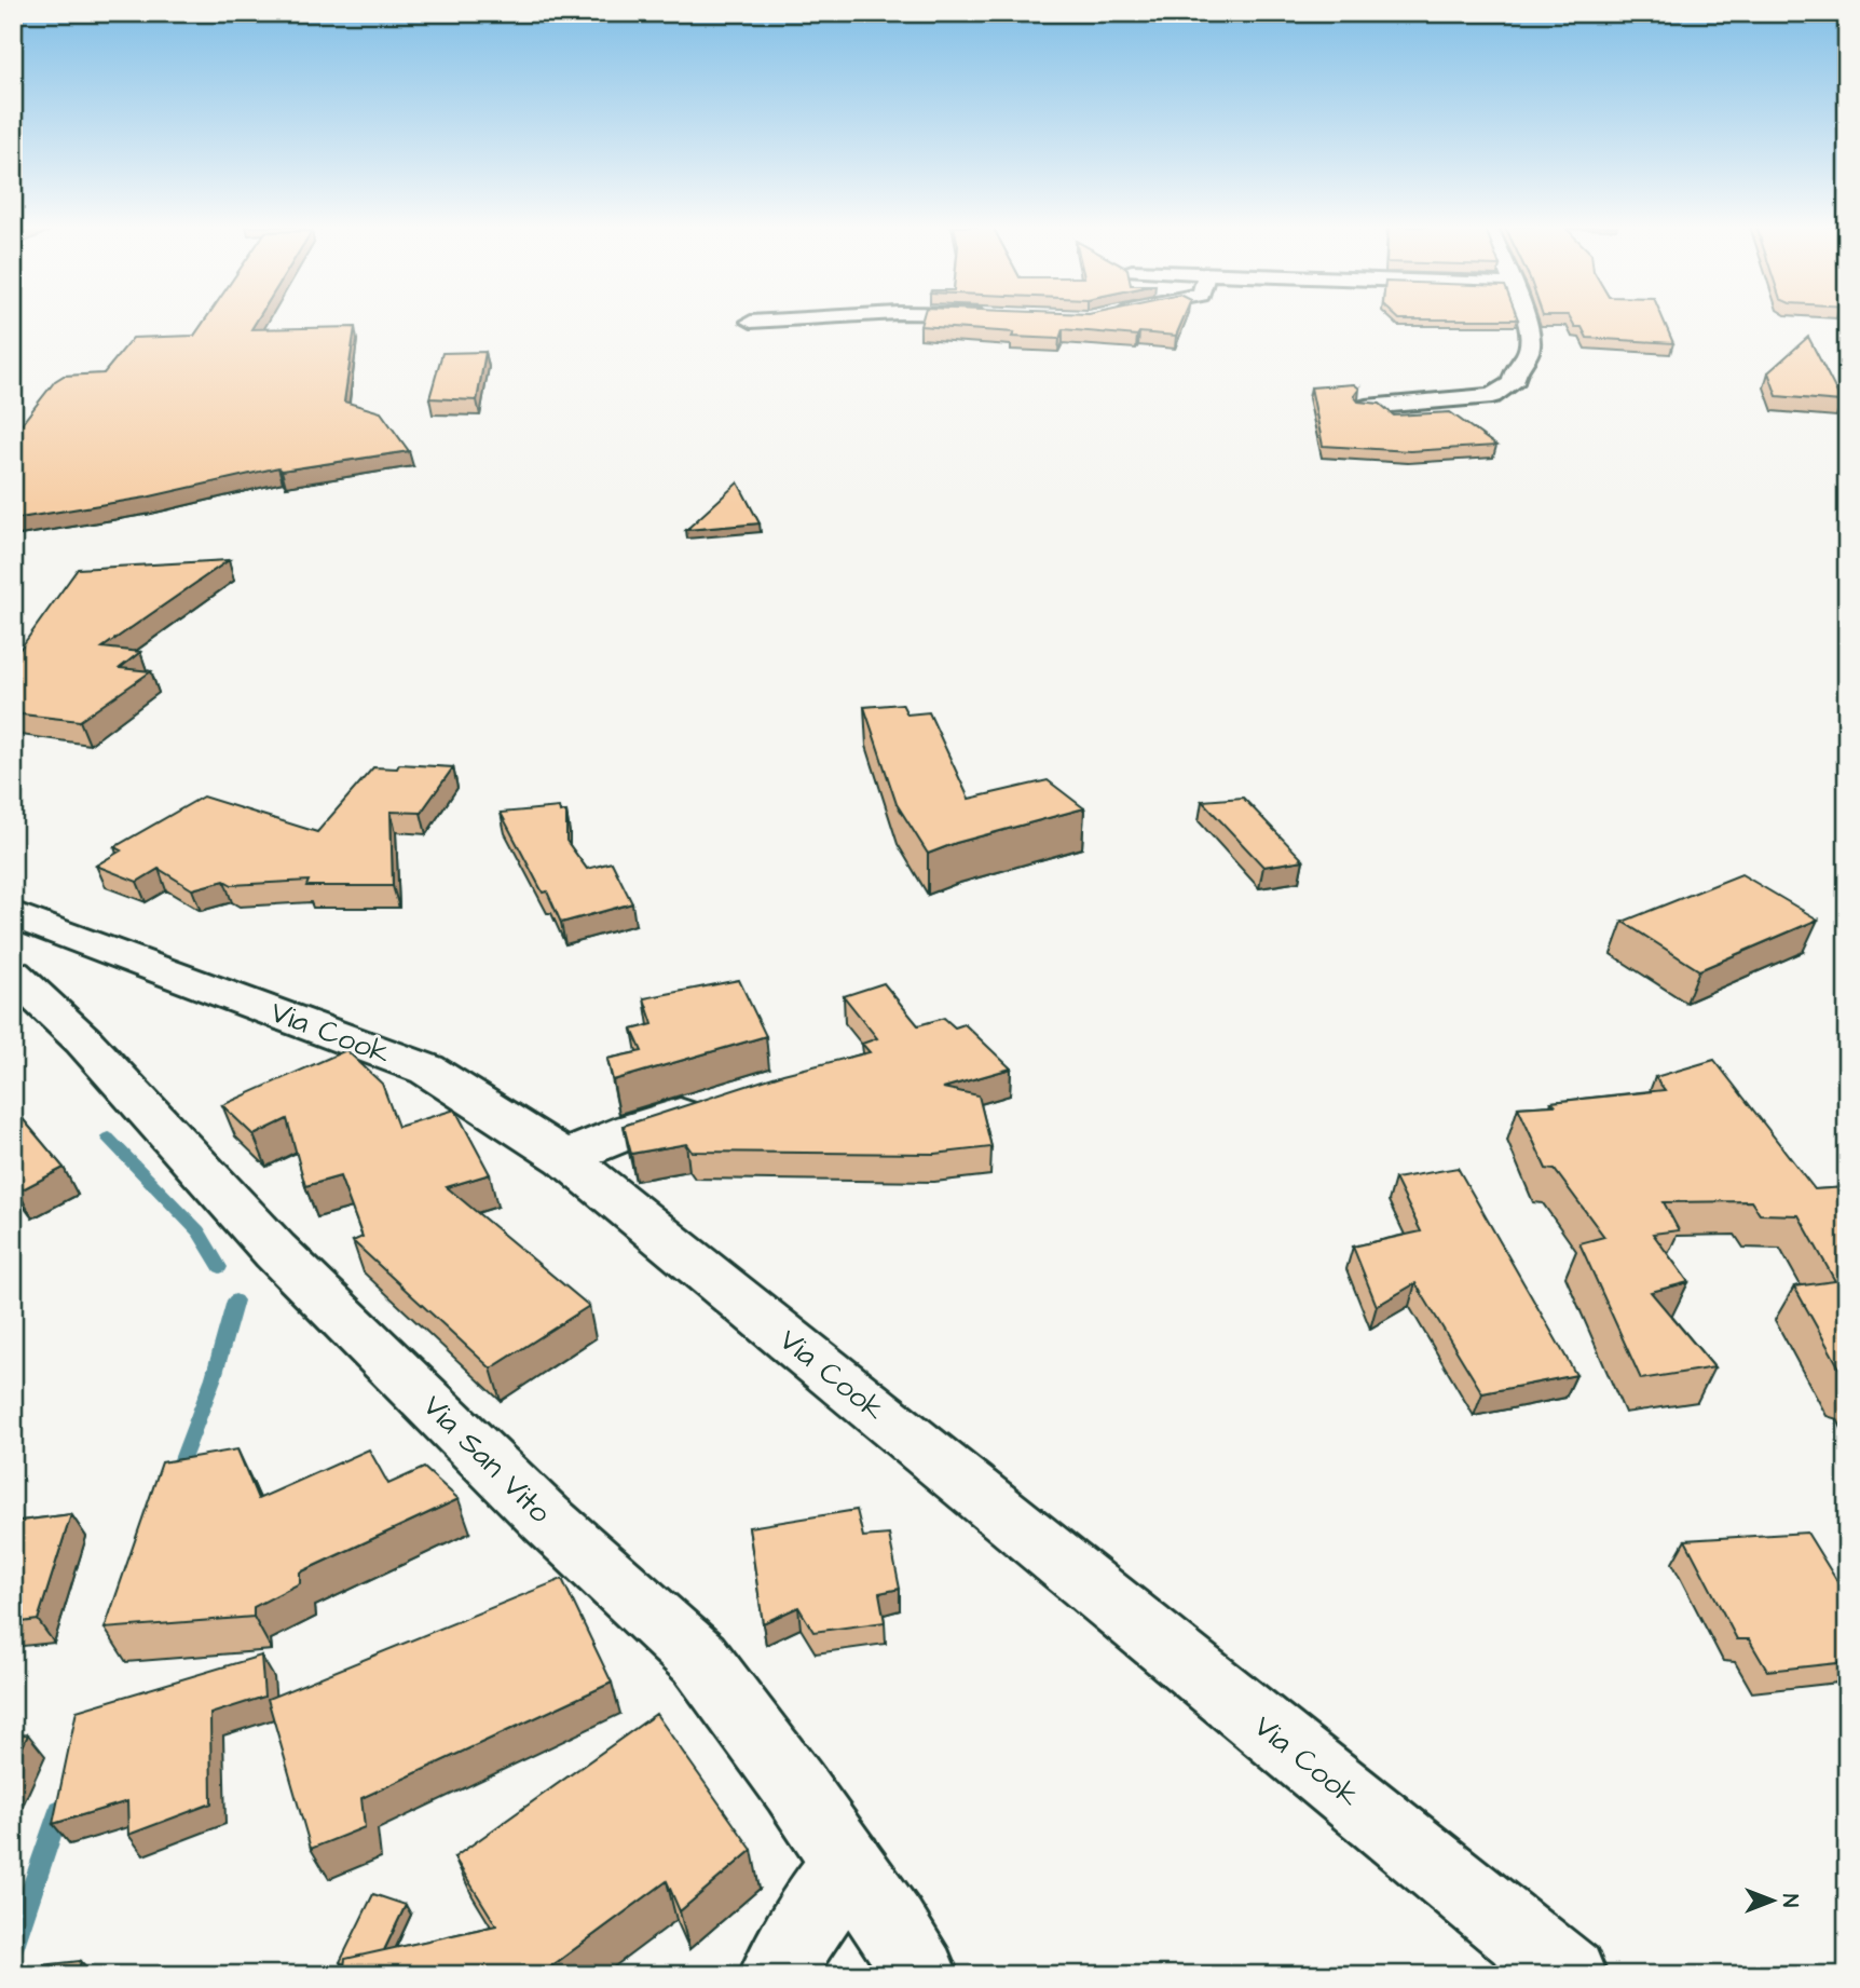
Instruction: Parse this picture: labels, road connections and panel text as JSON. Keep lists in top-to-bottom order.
{
  "streets": {
    "street": ["Via Cook", "Via San Vito"]
  },
  "north": "right"
}
